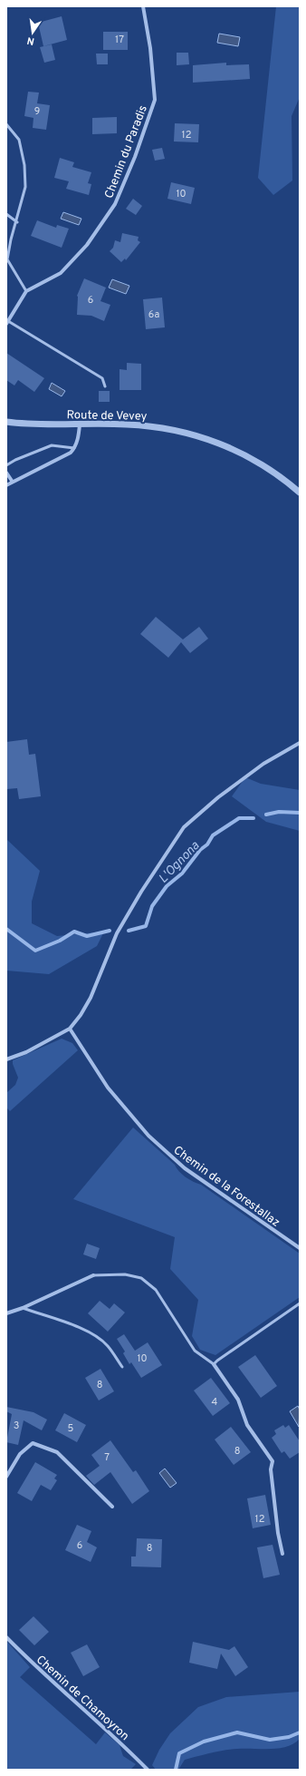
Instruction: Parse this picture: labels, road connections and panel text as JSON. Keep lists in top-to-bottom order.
{
  "streets": {
    "street": [
      "Chemin du Paradis",
      "Route de Vevey",
      "Chemin de la Forestallaz",
      "Chemin de Chamoyron"
    ]
  },
  "water": ["L'Ognona"],
  "house_numbers": [
    "17",
    "9",
    "12",
    "10",
    "6",
    "6a",
    "10",
    "8",
    "4",
    "3",
    "5",
    "8",
    "7",
    "12",
    "6",
    "8"
  ],
  "north": "bottom"
}
